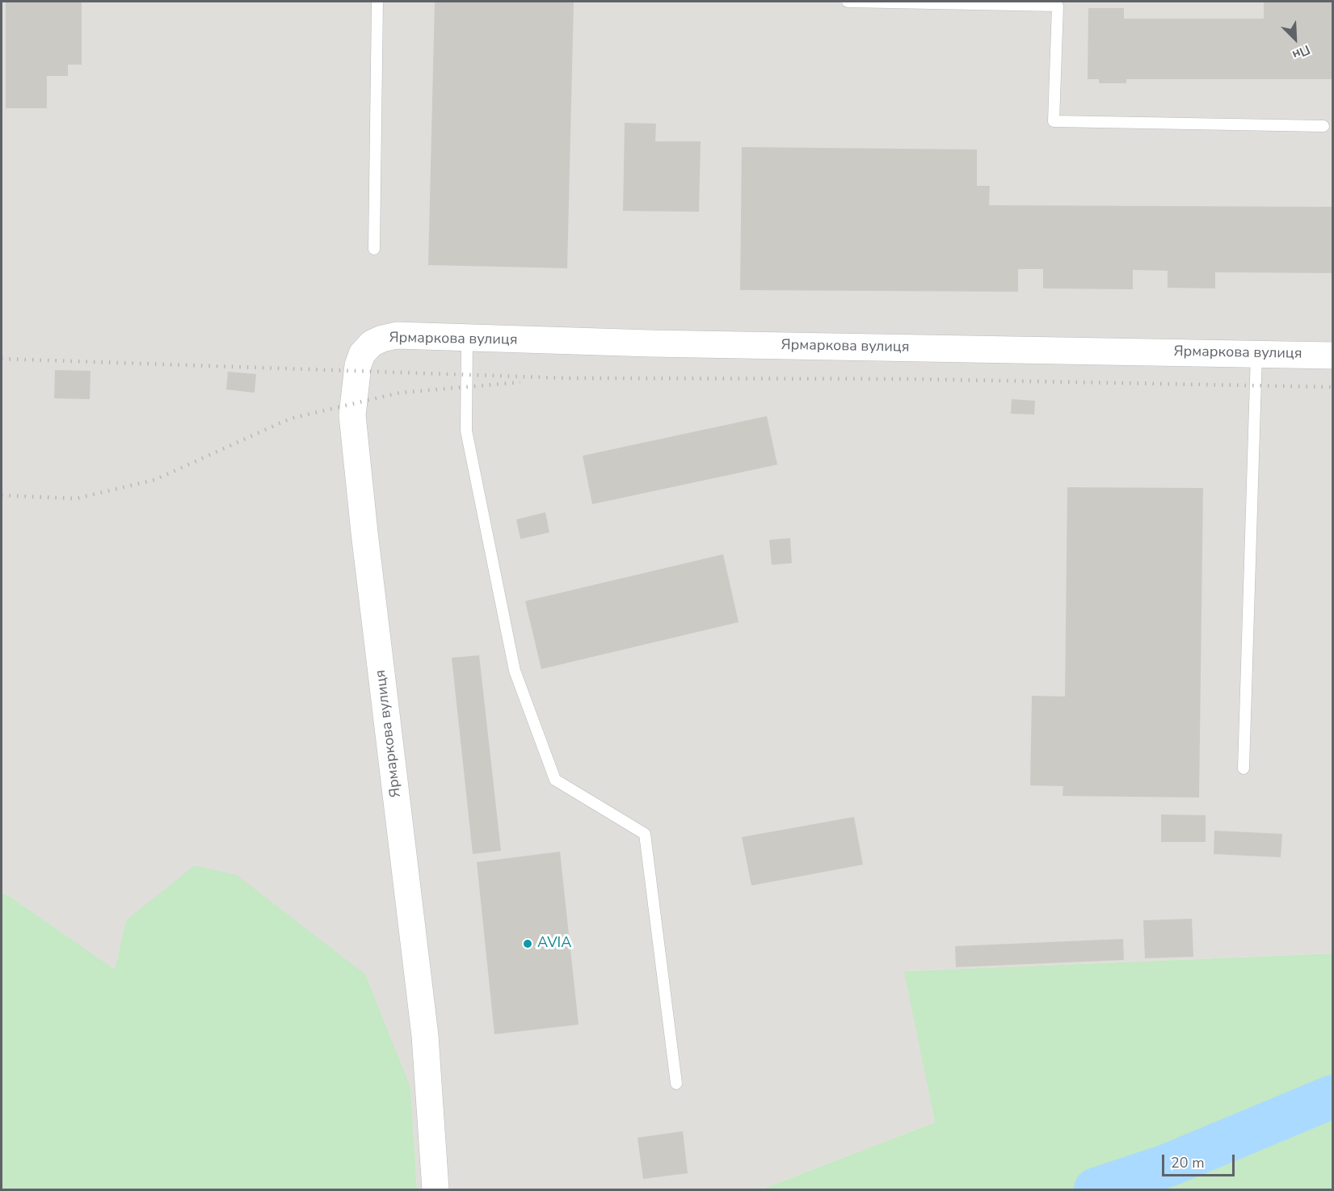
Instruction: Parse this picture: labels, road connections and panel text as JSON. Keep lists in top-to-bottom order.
{
  "streets": {
    "street": ["Ярмаркова вулиця"]
  },
  "places": ["AVIA"],
  "scale_bar": "20 m",
  "north": "bottom right"
}
